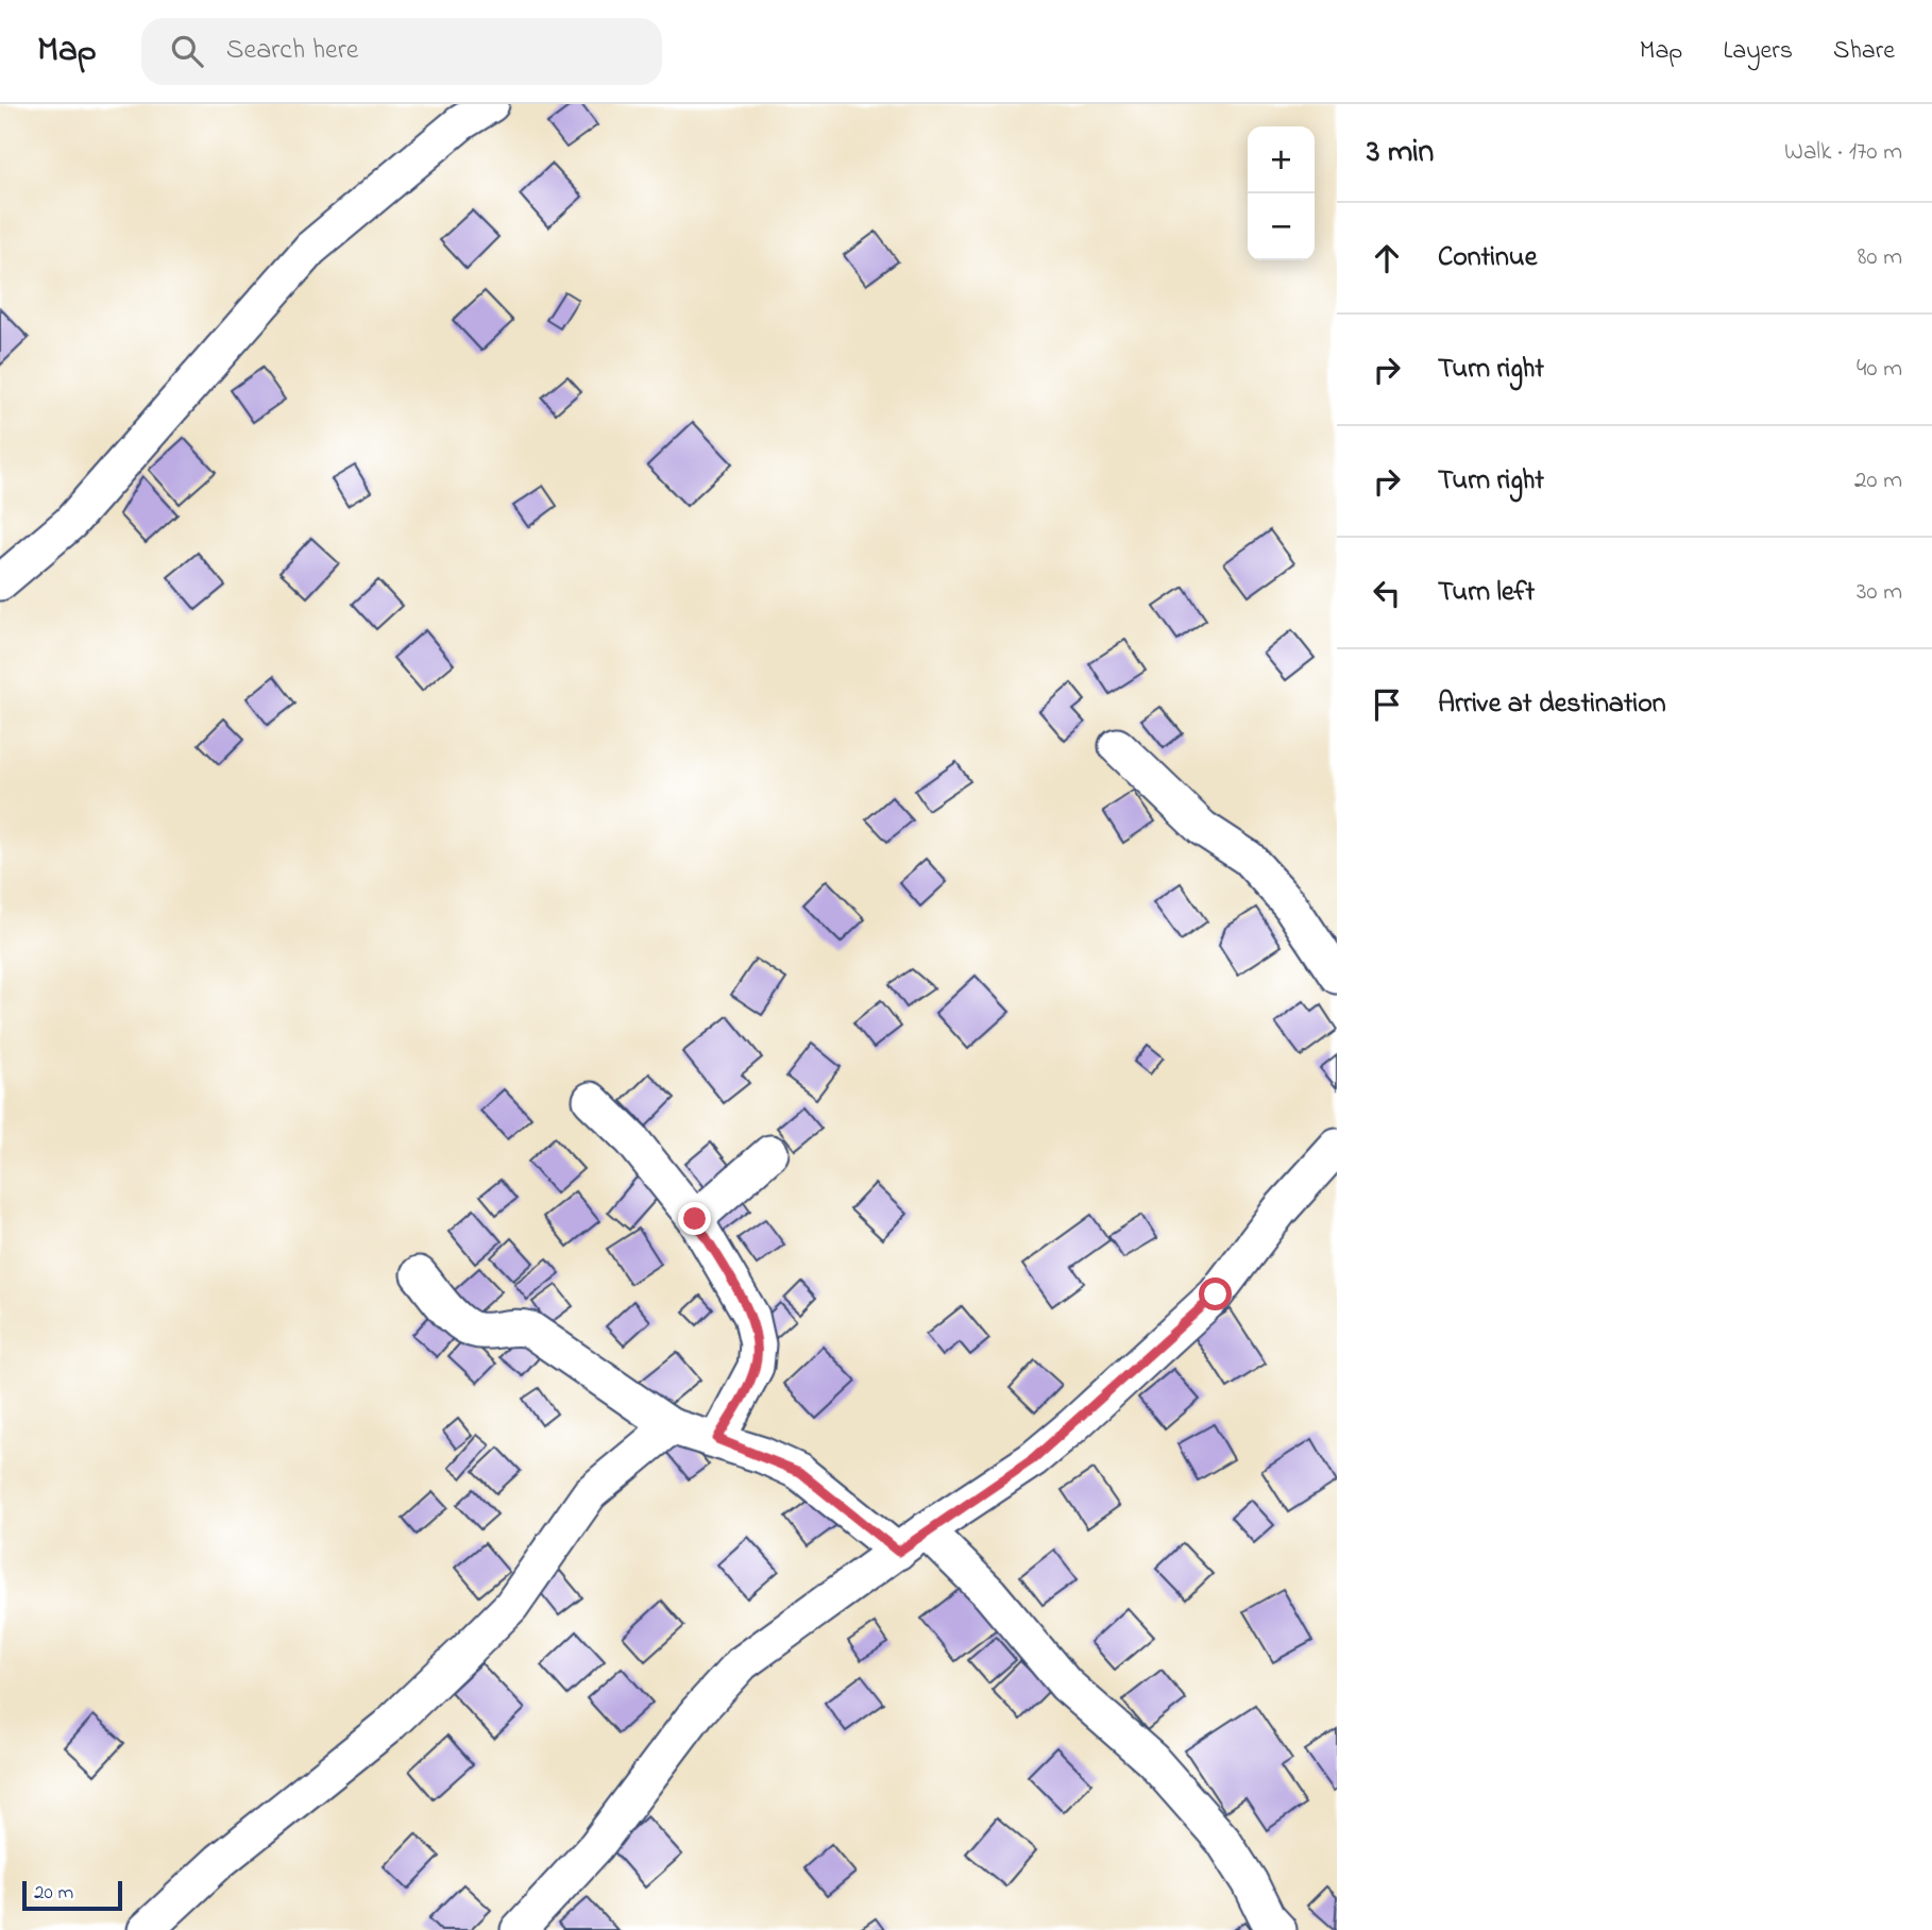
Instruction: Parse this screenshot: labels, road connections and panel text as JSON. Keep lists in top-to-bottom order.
{
  "scale_bar": "20 m",
  "page": {
    "header": "Map",
    "search": "Search here",
    "nav": ["Map", "Layers", "Share"],
    "heading": ["3 min", "Walk · 170 m"],
    "map_buttons": ["+", "−"],
    "list": [
      ["Continue", "80 m"],
      ["Turn right", "40 m"],
      ["Turn right", "20 m"],
      ["Turn left", "30 m"],
      "Arrive at destination"
    ],
    "scale": "20 m"
  }
}
